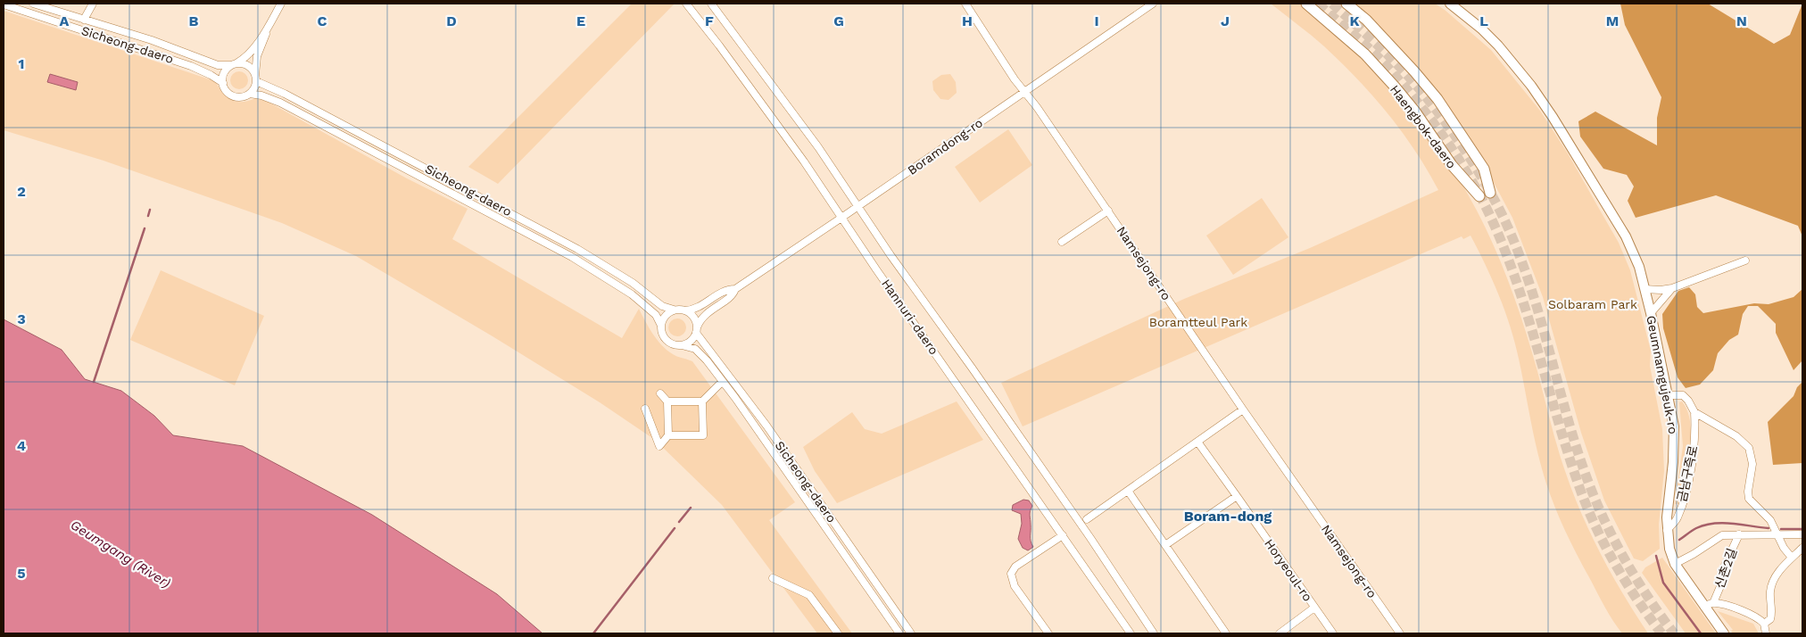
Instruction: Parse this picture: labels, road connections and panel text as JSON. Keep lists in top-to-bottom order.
{
  "streets": {
    "highway": ["Haengbok-daero"],
    "main road": ["Geumnamgujeuk-ro"],
    "street": [
      "Sicheong-daero",
      "Boramdong-ro",
      "Namsejong-ro",
      "Hannuri-daero",
      "금남구즉로",
      "신촌2길",
      "Horyeoul-ro"
    ]
  },
  "crossings": [
    ["Boramdong-ro", "Namsejong-ro"],
    ["Boramdong-ro", "Hannuri-daero"],
    ["Geumnamgujeuk-ro", "금남구즉로"]
  ],
  "districts": ["Boram-dong"],
  "water": ["Geumgang (River)"],
  "parks": ["Solbaram Park", "Boramtteul Park"],
  "grid": {
    "columns": [
      "A",
      "B",
      "C",
      "D",
      "E",
      "F",
      "G",
      "H",
      "I",
      "J",
      "K",
      "L",
      "M",
      "N"
    ],
    "rows": [
      "1",
      "2",
      "3",
      "4",
      "5"
    ]
  }
}
